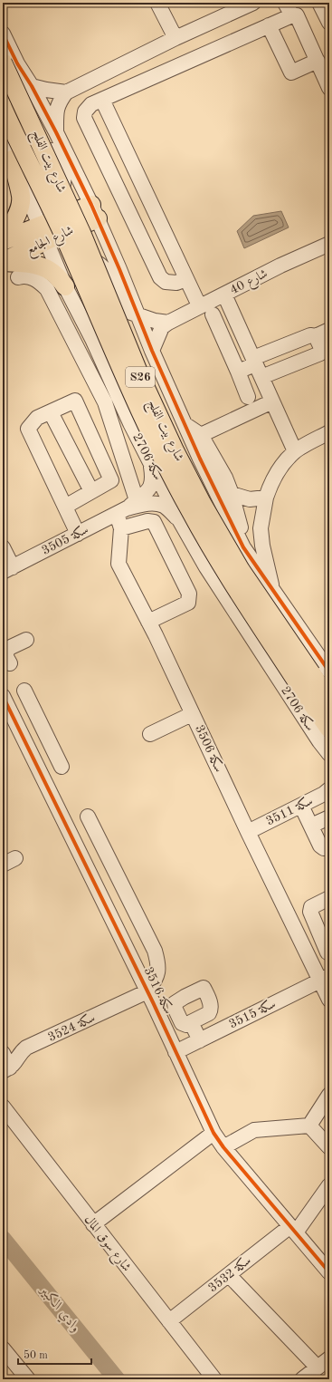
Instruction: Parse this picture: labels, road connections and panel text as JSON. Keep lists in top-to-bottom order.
{
  "streets": {
    "main road": ["شارع بيت الفلج", "شارع الجامع", "S26"],
    "street": [
      "40 شارع",
      "سكة 2706",
      "سكة 3505",
      "سكة 3506",
      "سكة 3511",
      "سكة 3516",
      "سكة 3515",
      "سكة 3524",
      "شارع سوق المال",
      "سكة 3532"
    ]
  },
  "crossings": [
    ["شارع بيت الفلج", "سكة 2706"],
    ["شارع الجامع", "سكة 2706"],
    ["سكة 2706", "سكة 3505"],
    ["سكة 3505", "سكة 3506"],
    ["سكة 3506", "سكة 3511"],
    ["سكة 3506", "سكة 3515"],
    ["سكة 3516", "سكة 3515"],
    ["سكة 3516", "سكة 3524"],
    ["سكة 3516", "سكة 3532"],
    ["شارع سوق المال", "سكة 3532"]
  ],
  "water": ["وادي الكبير"],
  "scale_bar": "50 m"
}
